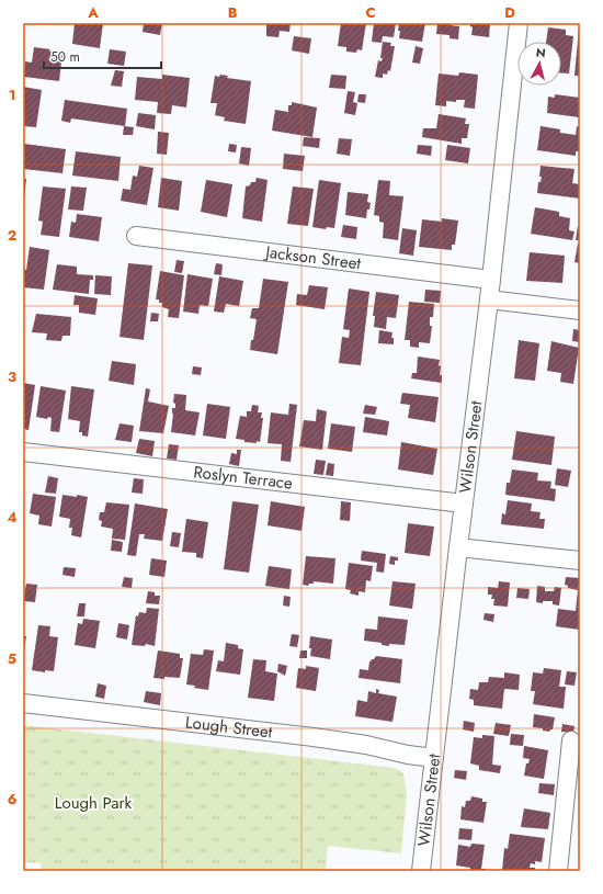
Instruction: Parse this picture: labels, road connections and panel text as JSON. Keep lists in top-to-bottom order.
{
  "streets": {
    "street": [
      "Jackson Street",
      "Wilson Street",
      "Roslyn Terrace",
      "Lough Street"
    ]
  },
  "crossings": [
    ["Jackson Street", "Wilson Street"],
    ["Wilson Street", "Roslyn Terrace"],
    ["Wilson Street", "Lough Street"]
  ],
  "parks": ["Lough Park"],
  "scale_bar": "50 m",
  "north": "top",
  "grid": {
    "columns": [
      "A",
      "B",
      "C",
      "D"
    ],
    "rows": [
      "1",
      "2",
      "3",
      "4",
      "5",
      "6"
    ]
  }
}
